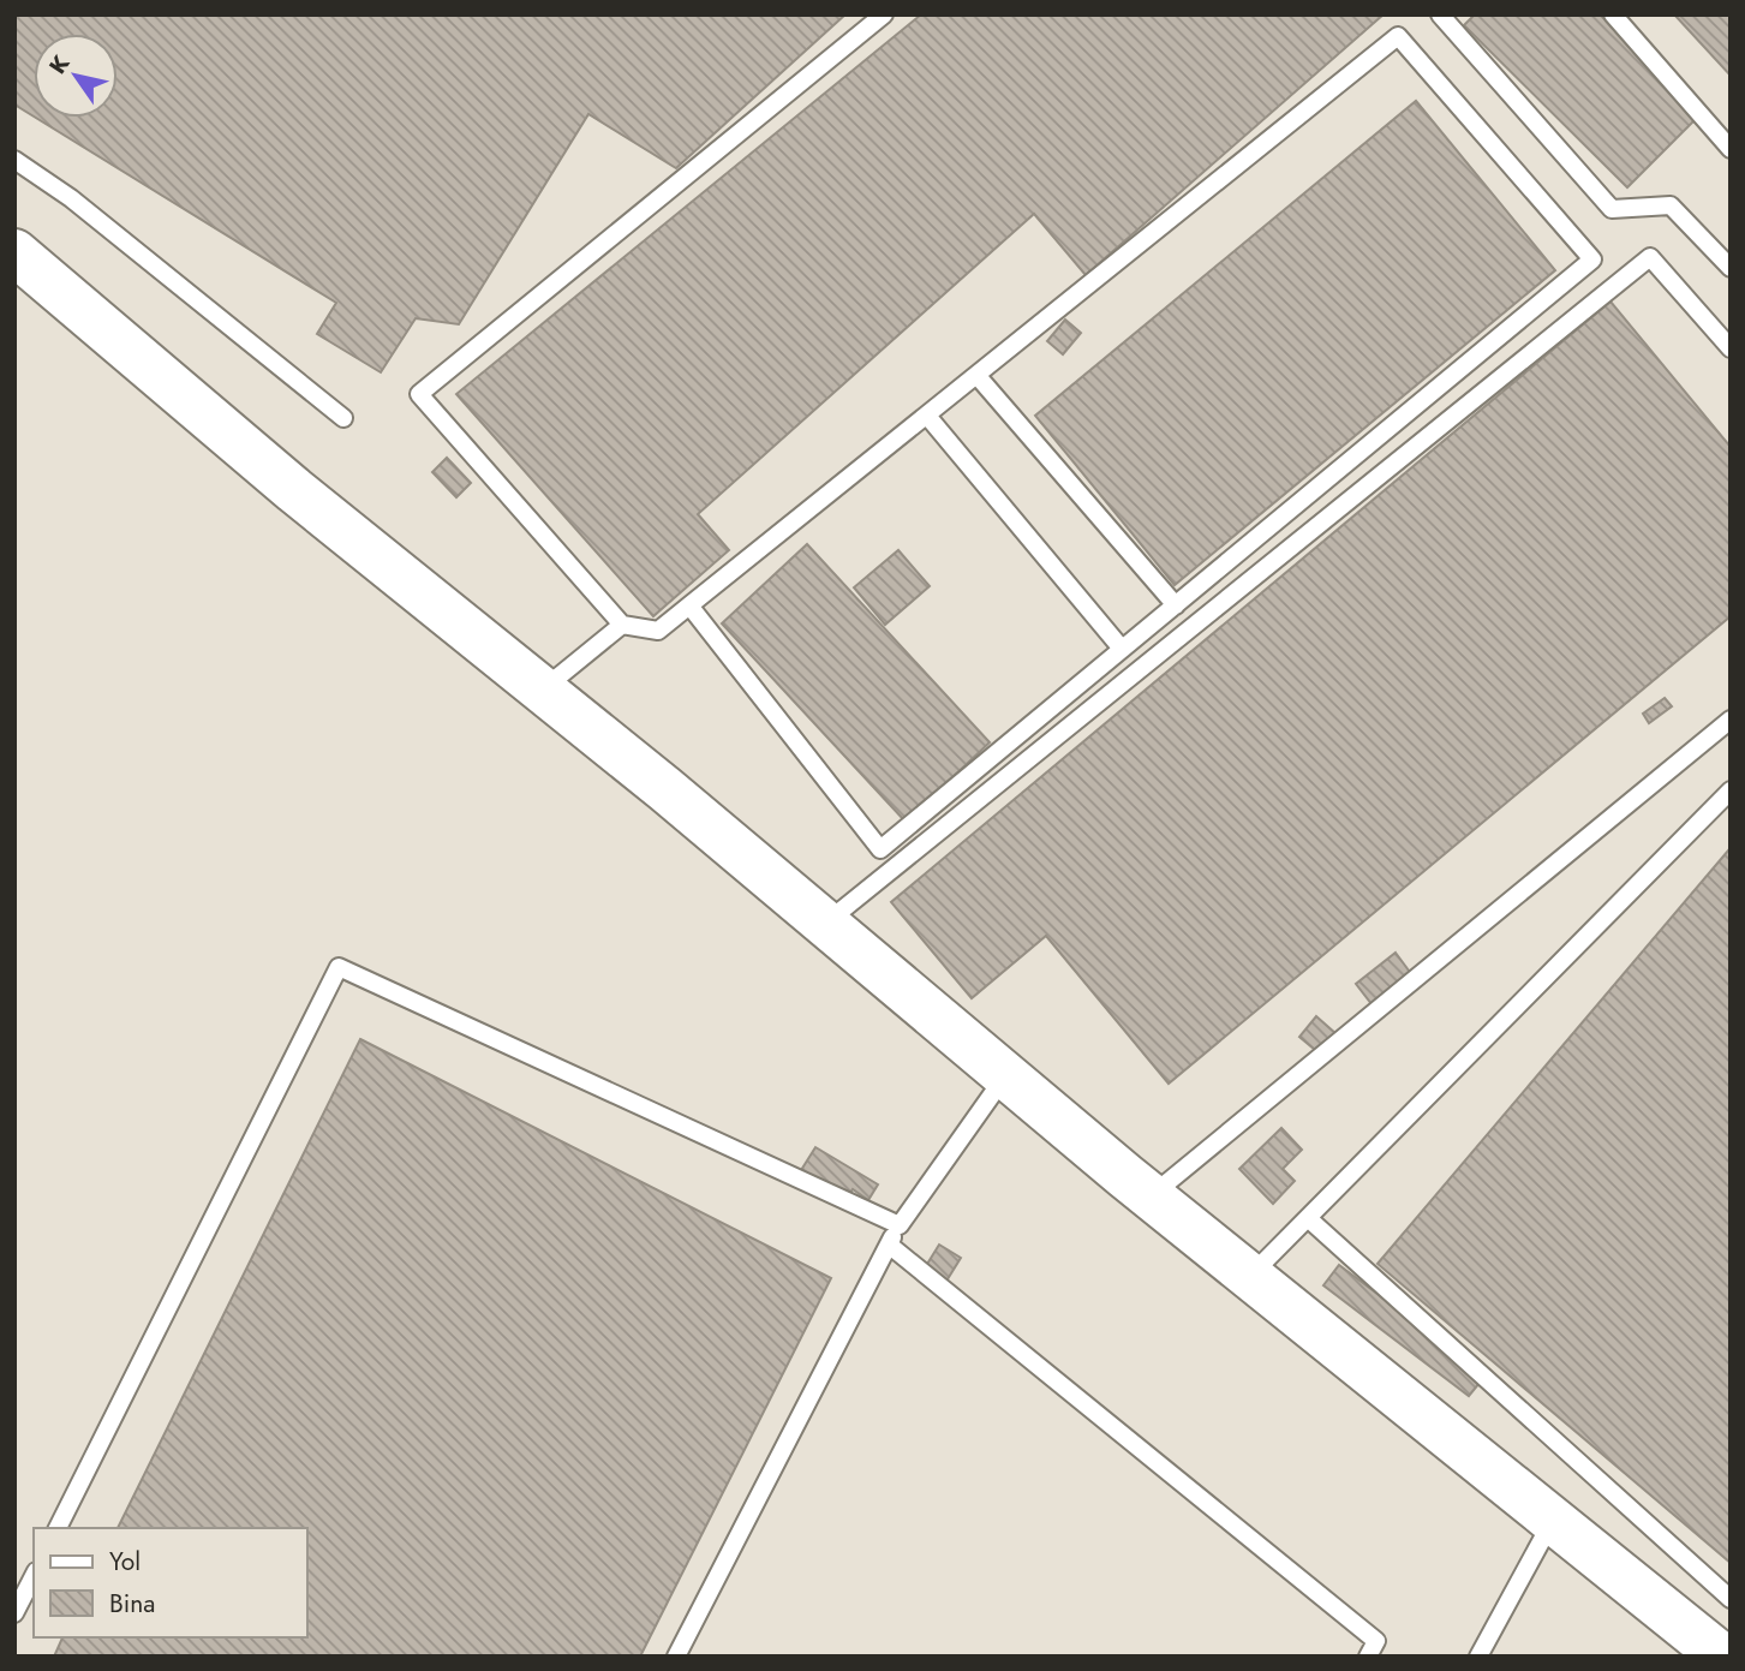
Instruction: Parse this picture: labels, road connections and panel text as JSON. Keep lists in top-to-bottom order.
{
  "legend": ["Yol", "Bina"],
  "north": "top left"
}
